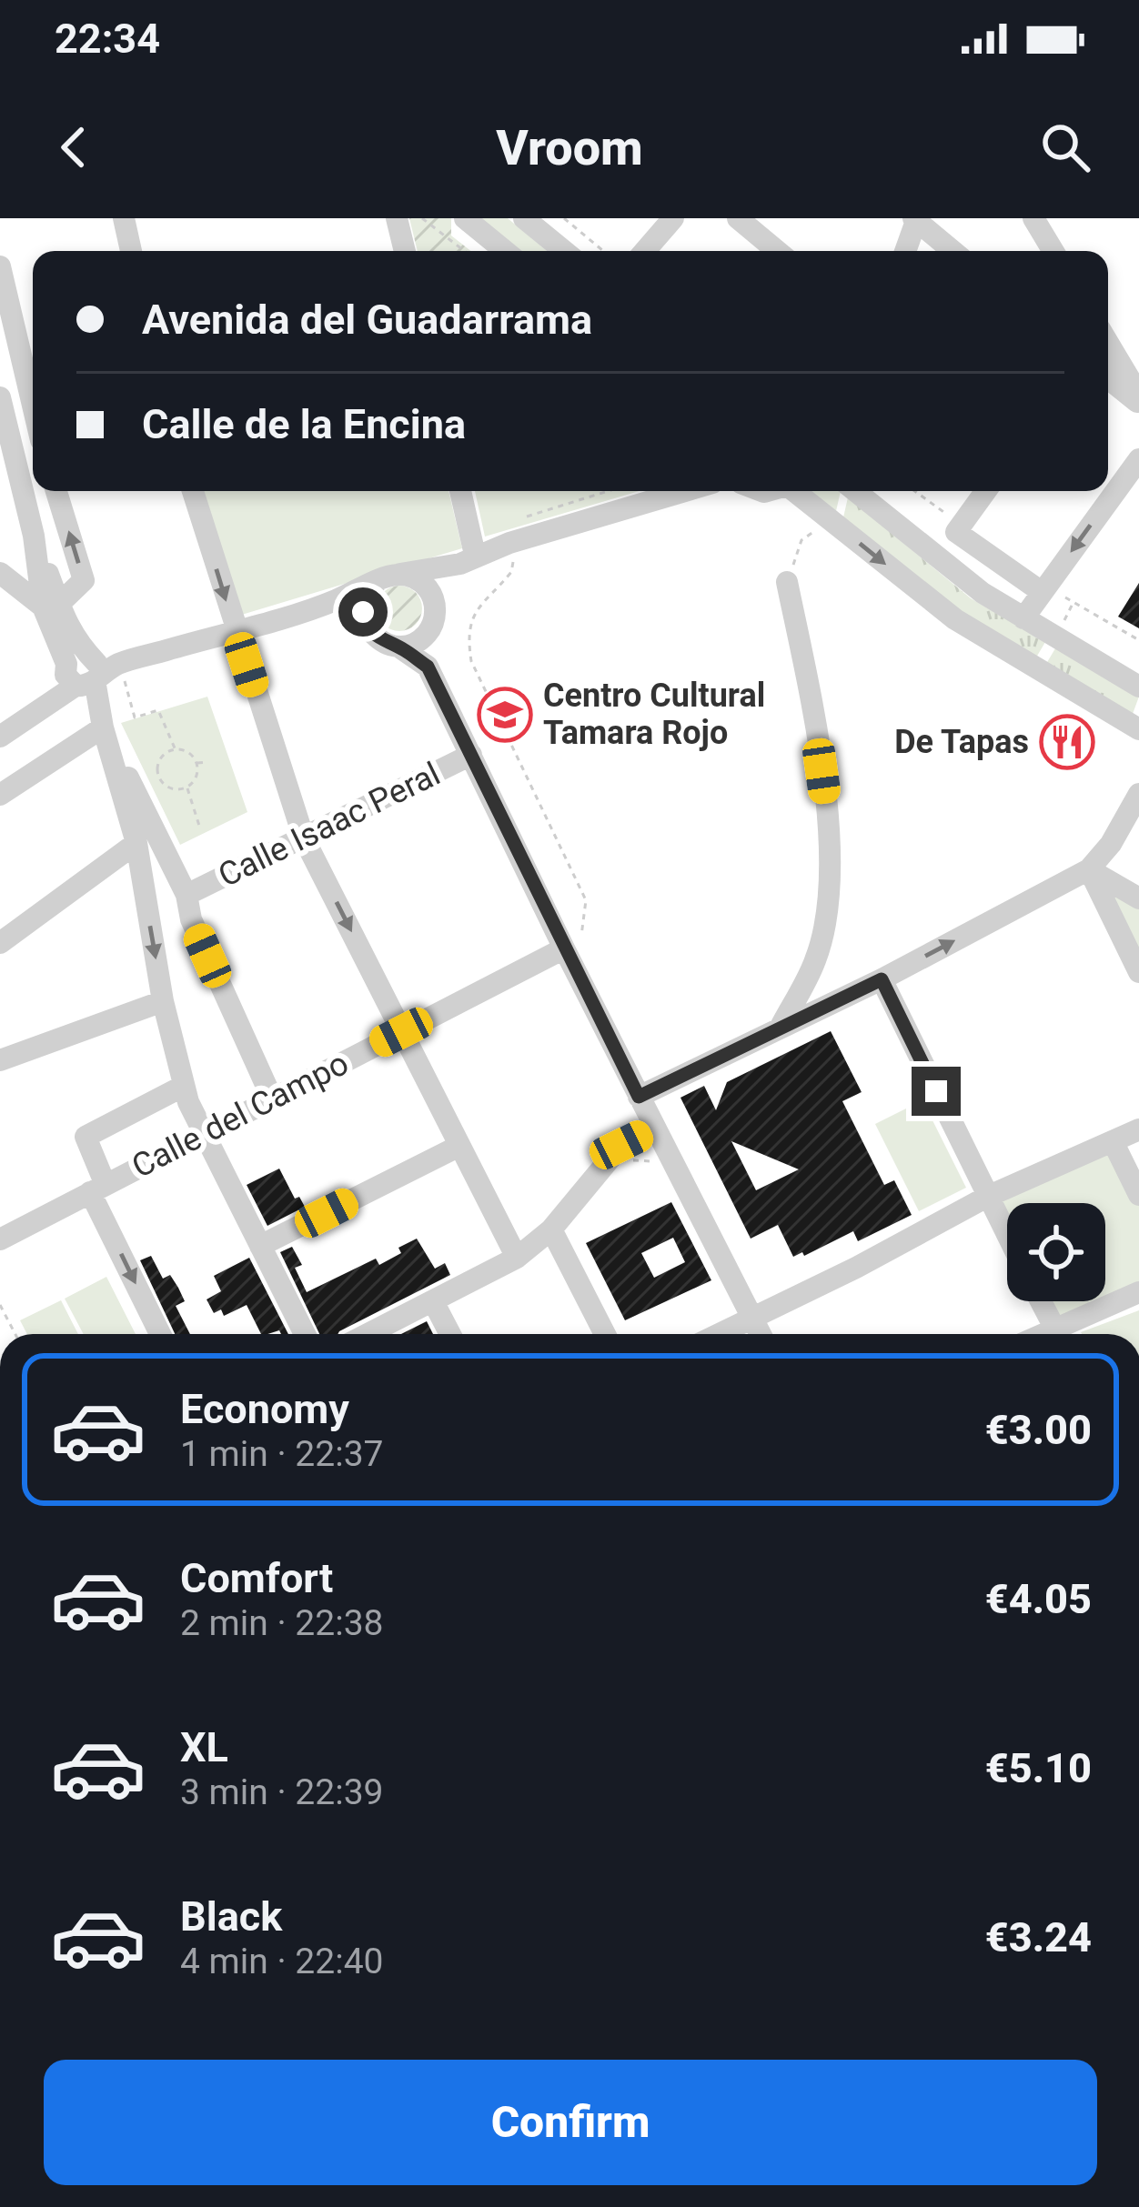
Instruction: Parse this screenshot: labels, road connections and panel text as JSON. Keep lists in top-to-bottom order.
{
  "streets": {
    "street": ["Calle Isaac Peral", "Calle del Campo"]
  },
  "places": {
    "school or university": ["Centro Cultural Tamara Rojo"],
    "restaurant": ["De Tapas"]
  },
  "page": {
    "status": "22:34",
    "header": "Vroom",
    "banner": ["Avenida del Guadarrama", "Calle de la Encina"],
    "list": [
      {
        "name": "Economy",
        "note": "1 min · 22:37",
        "value": "€3.00"
      },
      {
        "name": "Comfort",
        "note": "2 min · 22:38",
        "value": "€4.05"
      },
      {
        "name": "XL",
        "note": "3 min · 22:39",
        "value": "€5.10"
      },
      {
        "name": "Black",
        "note": "4 min · 22:40",
        "value": "€3.24"
      }
    ],
    "buttons": "Confirm"
  }
}
